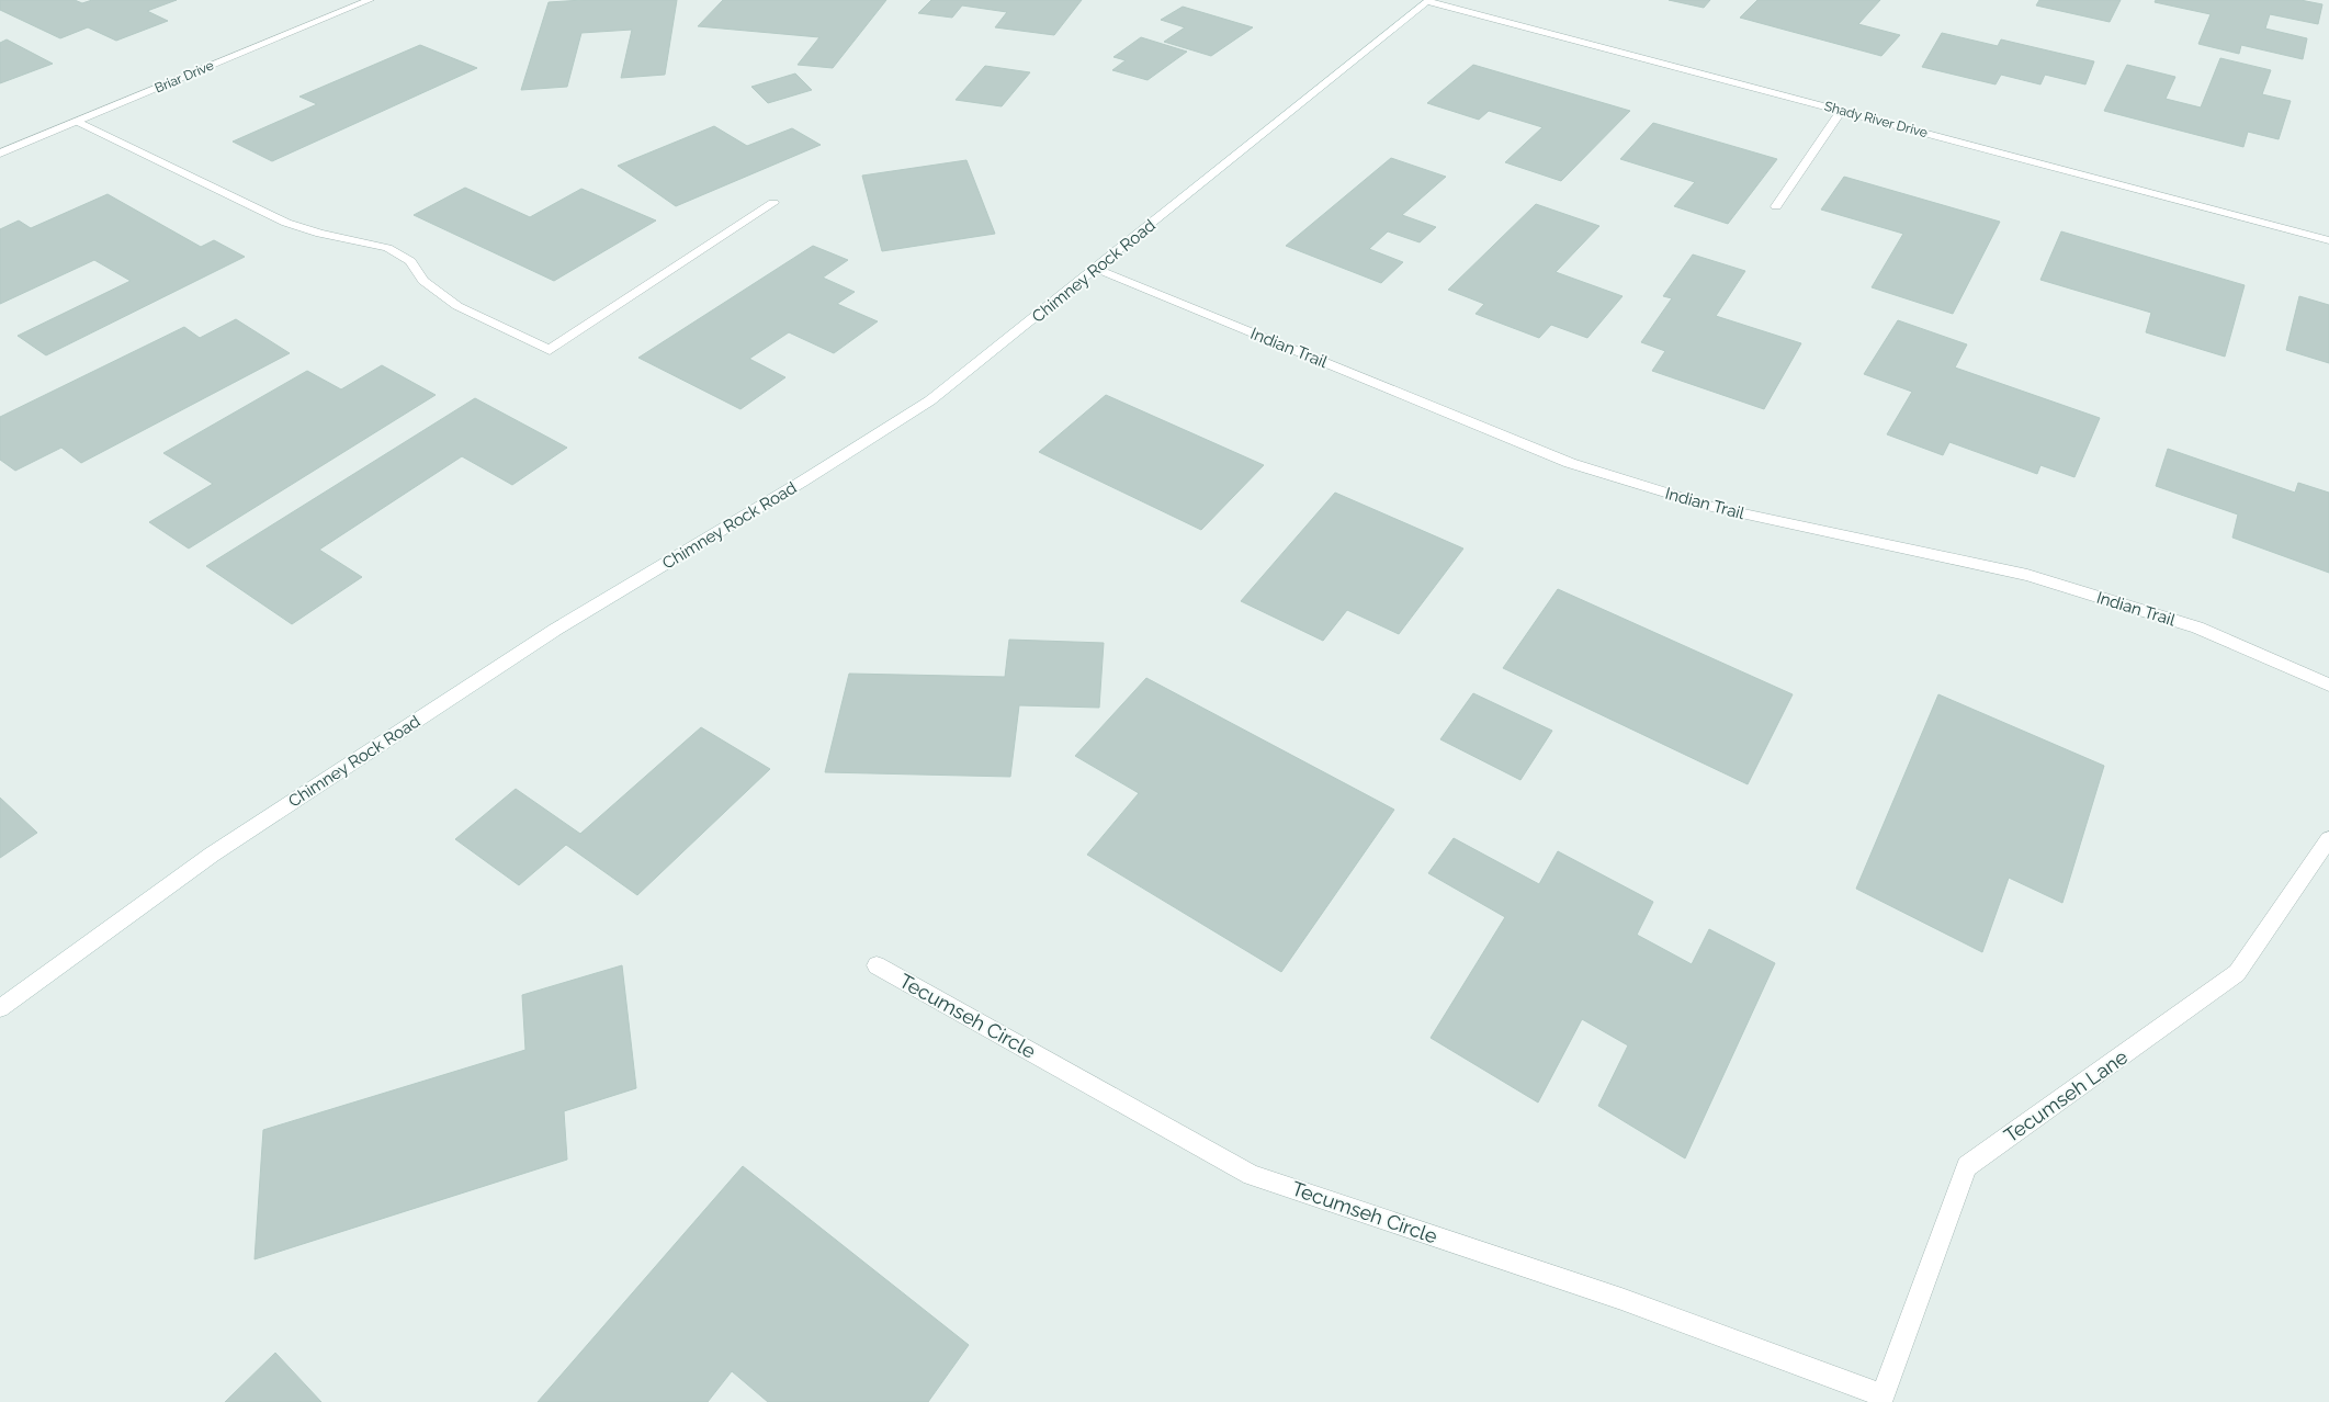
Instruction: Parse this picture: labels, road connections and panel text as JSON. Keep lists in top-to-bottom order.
{
  "streets": {
    "street": [
      "Briar Drive",
      "Shady River Drive",
      "Chimney Rock Road",
      "Indian Trail",
      "Tecumseh Circle",
      "Tecumseh Lane"
    ]
  },
  "crossings": [
    ["Shady River Drive", "Chimney Rock Road"],
    ["Chimney Rock Road", "Indian Trail"],
    ["Tecumseh Circle", "Tecumseh Lane"]
  ]
}
